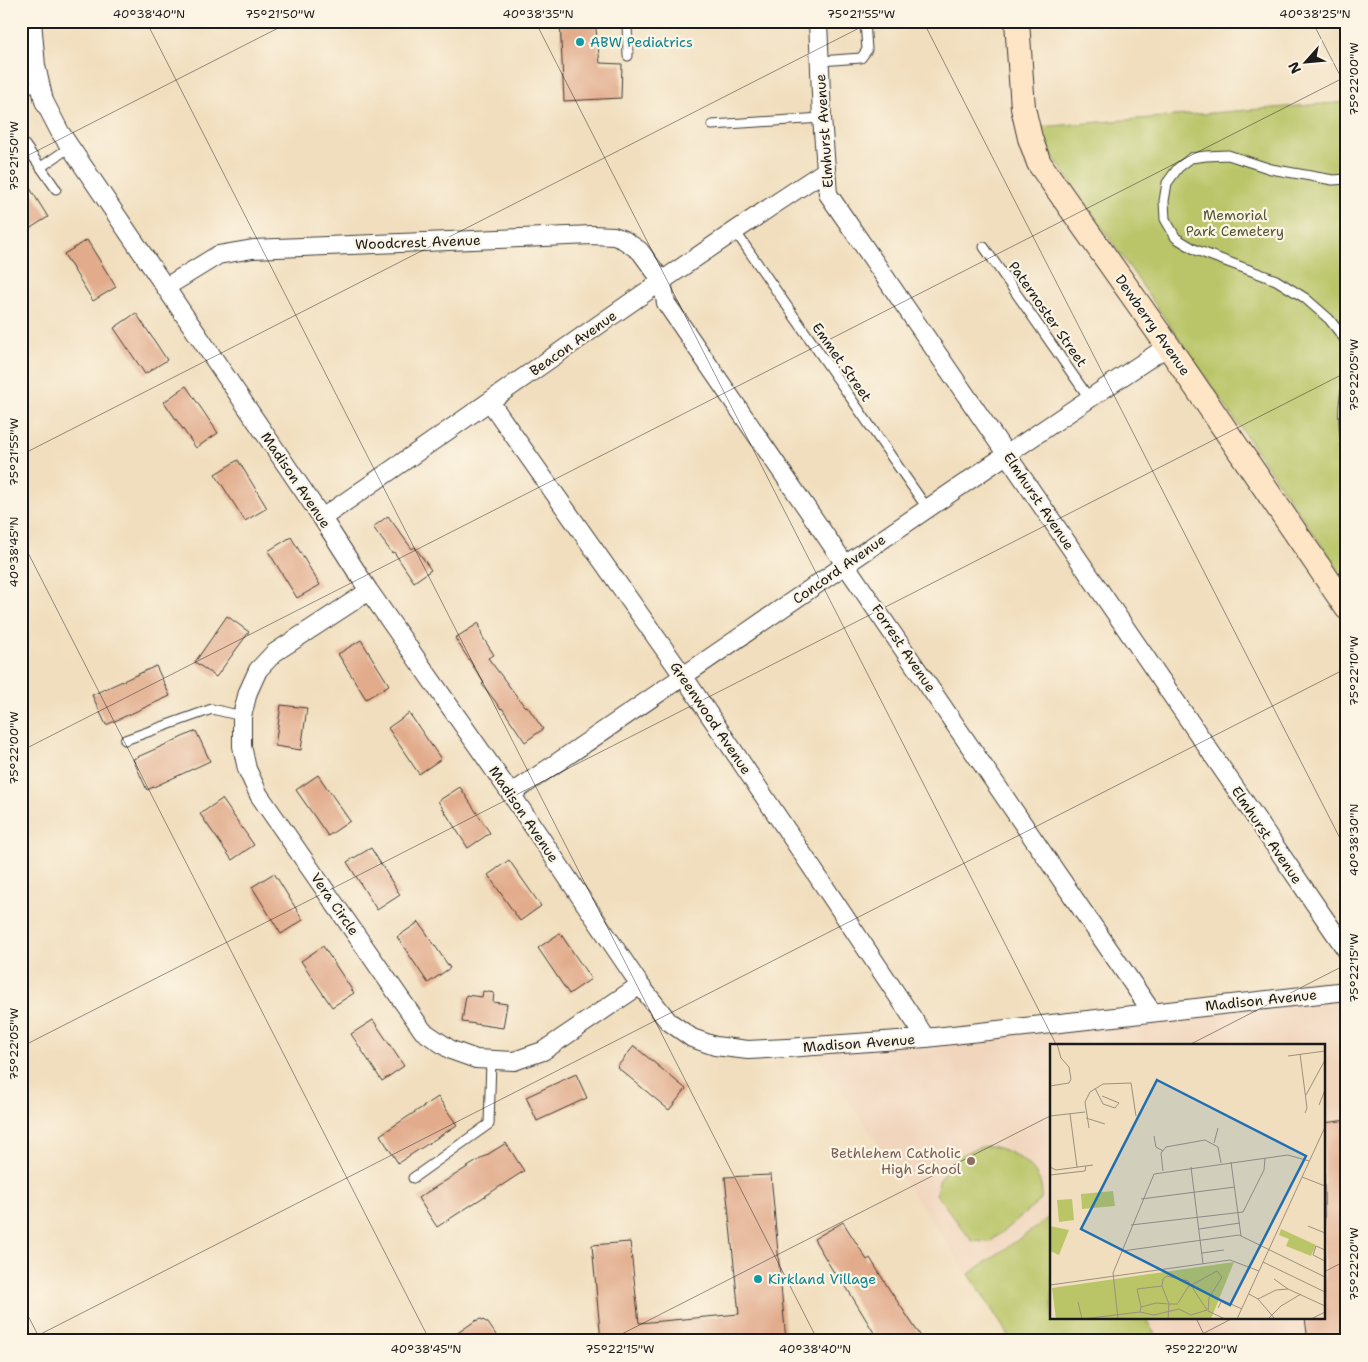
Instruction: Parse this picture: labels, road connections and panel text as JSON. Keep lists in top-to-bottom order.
{
  "streets": {
    "street": [
      "Elmhurst Avenue",
      "Woodcrest Avenue",
      "Dewberry Avenue",
      "Beacon Avenue",
      "Madison Avenue",
      "Concord Avenue",
      "Forrest Avenue",
      "Greenwood Avenue",
      "Vera Circle"
    ],
    "lane": ["Paternoster Street", "Emmet Street"]
  },
  "crossings": [
    ["Elmhurst Avenue", "Beacon Avenue"],
    ["Elmhurst Avenue", "Concord Avenue"],
    ["Woodcrest Avenue", "Beacon Avenue"],
    ["Woodcrest Avenue", "Madison Avenue"],
    ["Woodcrest Avenue", "Forrest Avenue"],
    ["Paternoster Street", "Concord Avenue"],
    ["Dewberry Avenue", "Concord Avenue"],
    ["Beacon Avenue", "Emmet Street"],
    ["Beacon Avenue", "Madison Avenue"],
    ["Beacon Avenue", "Forrest Avenue"],
    ["Beacon Avenue", "Greenwood Avenue"],
    ["Emmet Street", "Concord Avenue"],
    ["Madison Avenue", "Concord Avenue"],
    ["Madison Avenue", "Forrest Avenue"],
    ["Madison Avenue", "Greenwood Avenue"],
    ["Madison Avenue", "Vera Circle"],
    ["Concord Avenue", "Forrest Avenue"],
    ["Concord Avenue", "Greenwood Avenue"]
  ],
  "parks": ["Memorial Park Cemetery"],
  "places": ["ABW Pediatrics", "Bethlehem Catholic High School", "Kirkland Village"],
  "north": "bottom left",
  "coordinates": [
    "40°38'40\"N",
    "75°21'50\"W",
    "40°38'35\"N",
    "75°21'55\"W",
    "40°38'25\"N",
    "75°22'00\"W",
    "75°22'05\"W",
    "40°38'45\"N",
    "75°22'10\"W",
    "40°38'30\"N",
    "75°22'15\"W",
    "75°22'20\"W"
  ]
}
